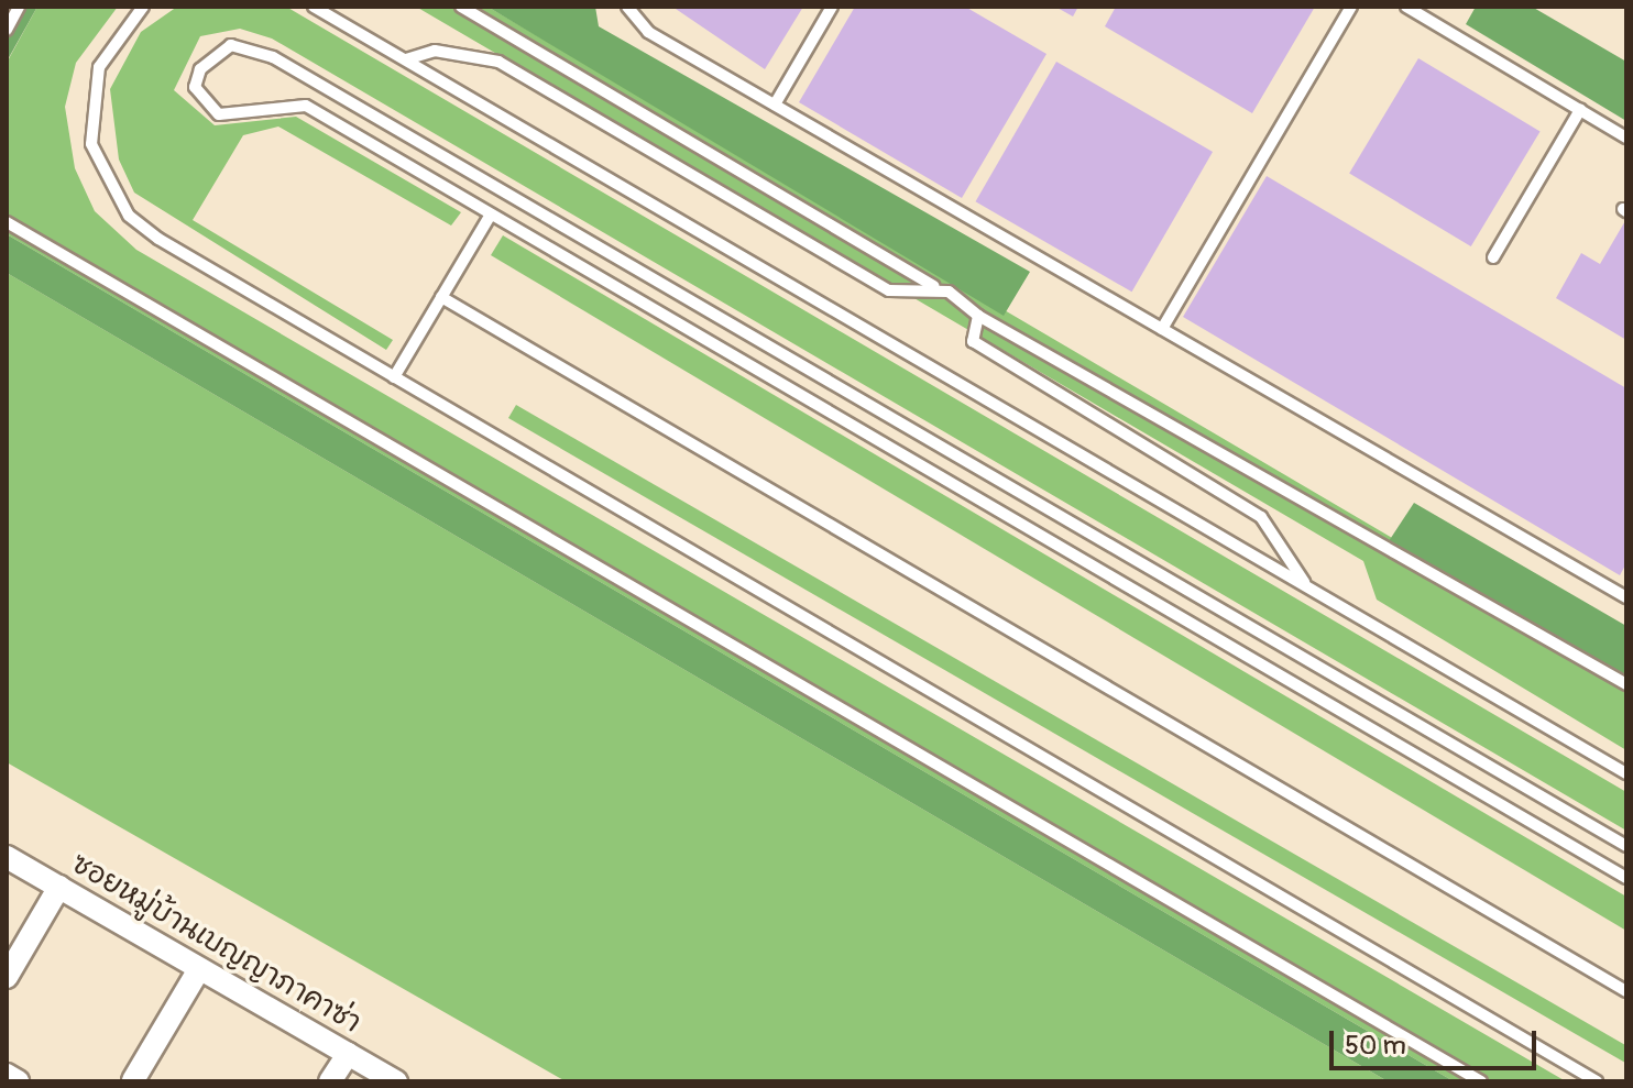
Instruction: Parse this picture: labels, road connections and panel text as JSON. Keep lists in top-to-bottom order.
{
  "streets": {
    "street": ["ซอยหมู่บ้านเบญญาภาคาซ่า"]
  },
  "scale_bar": "50 m"
}
